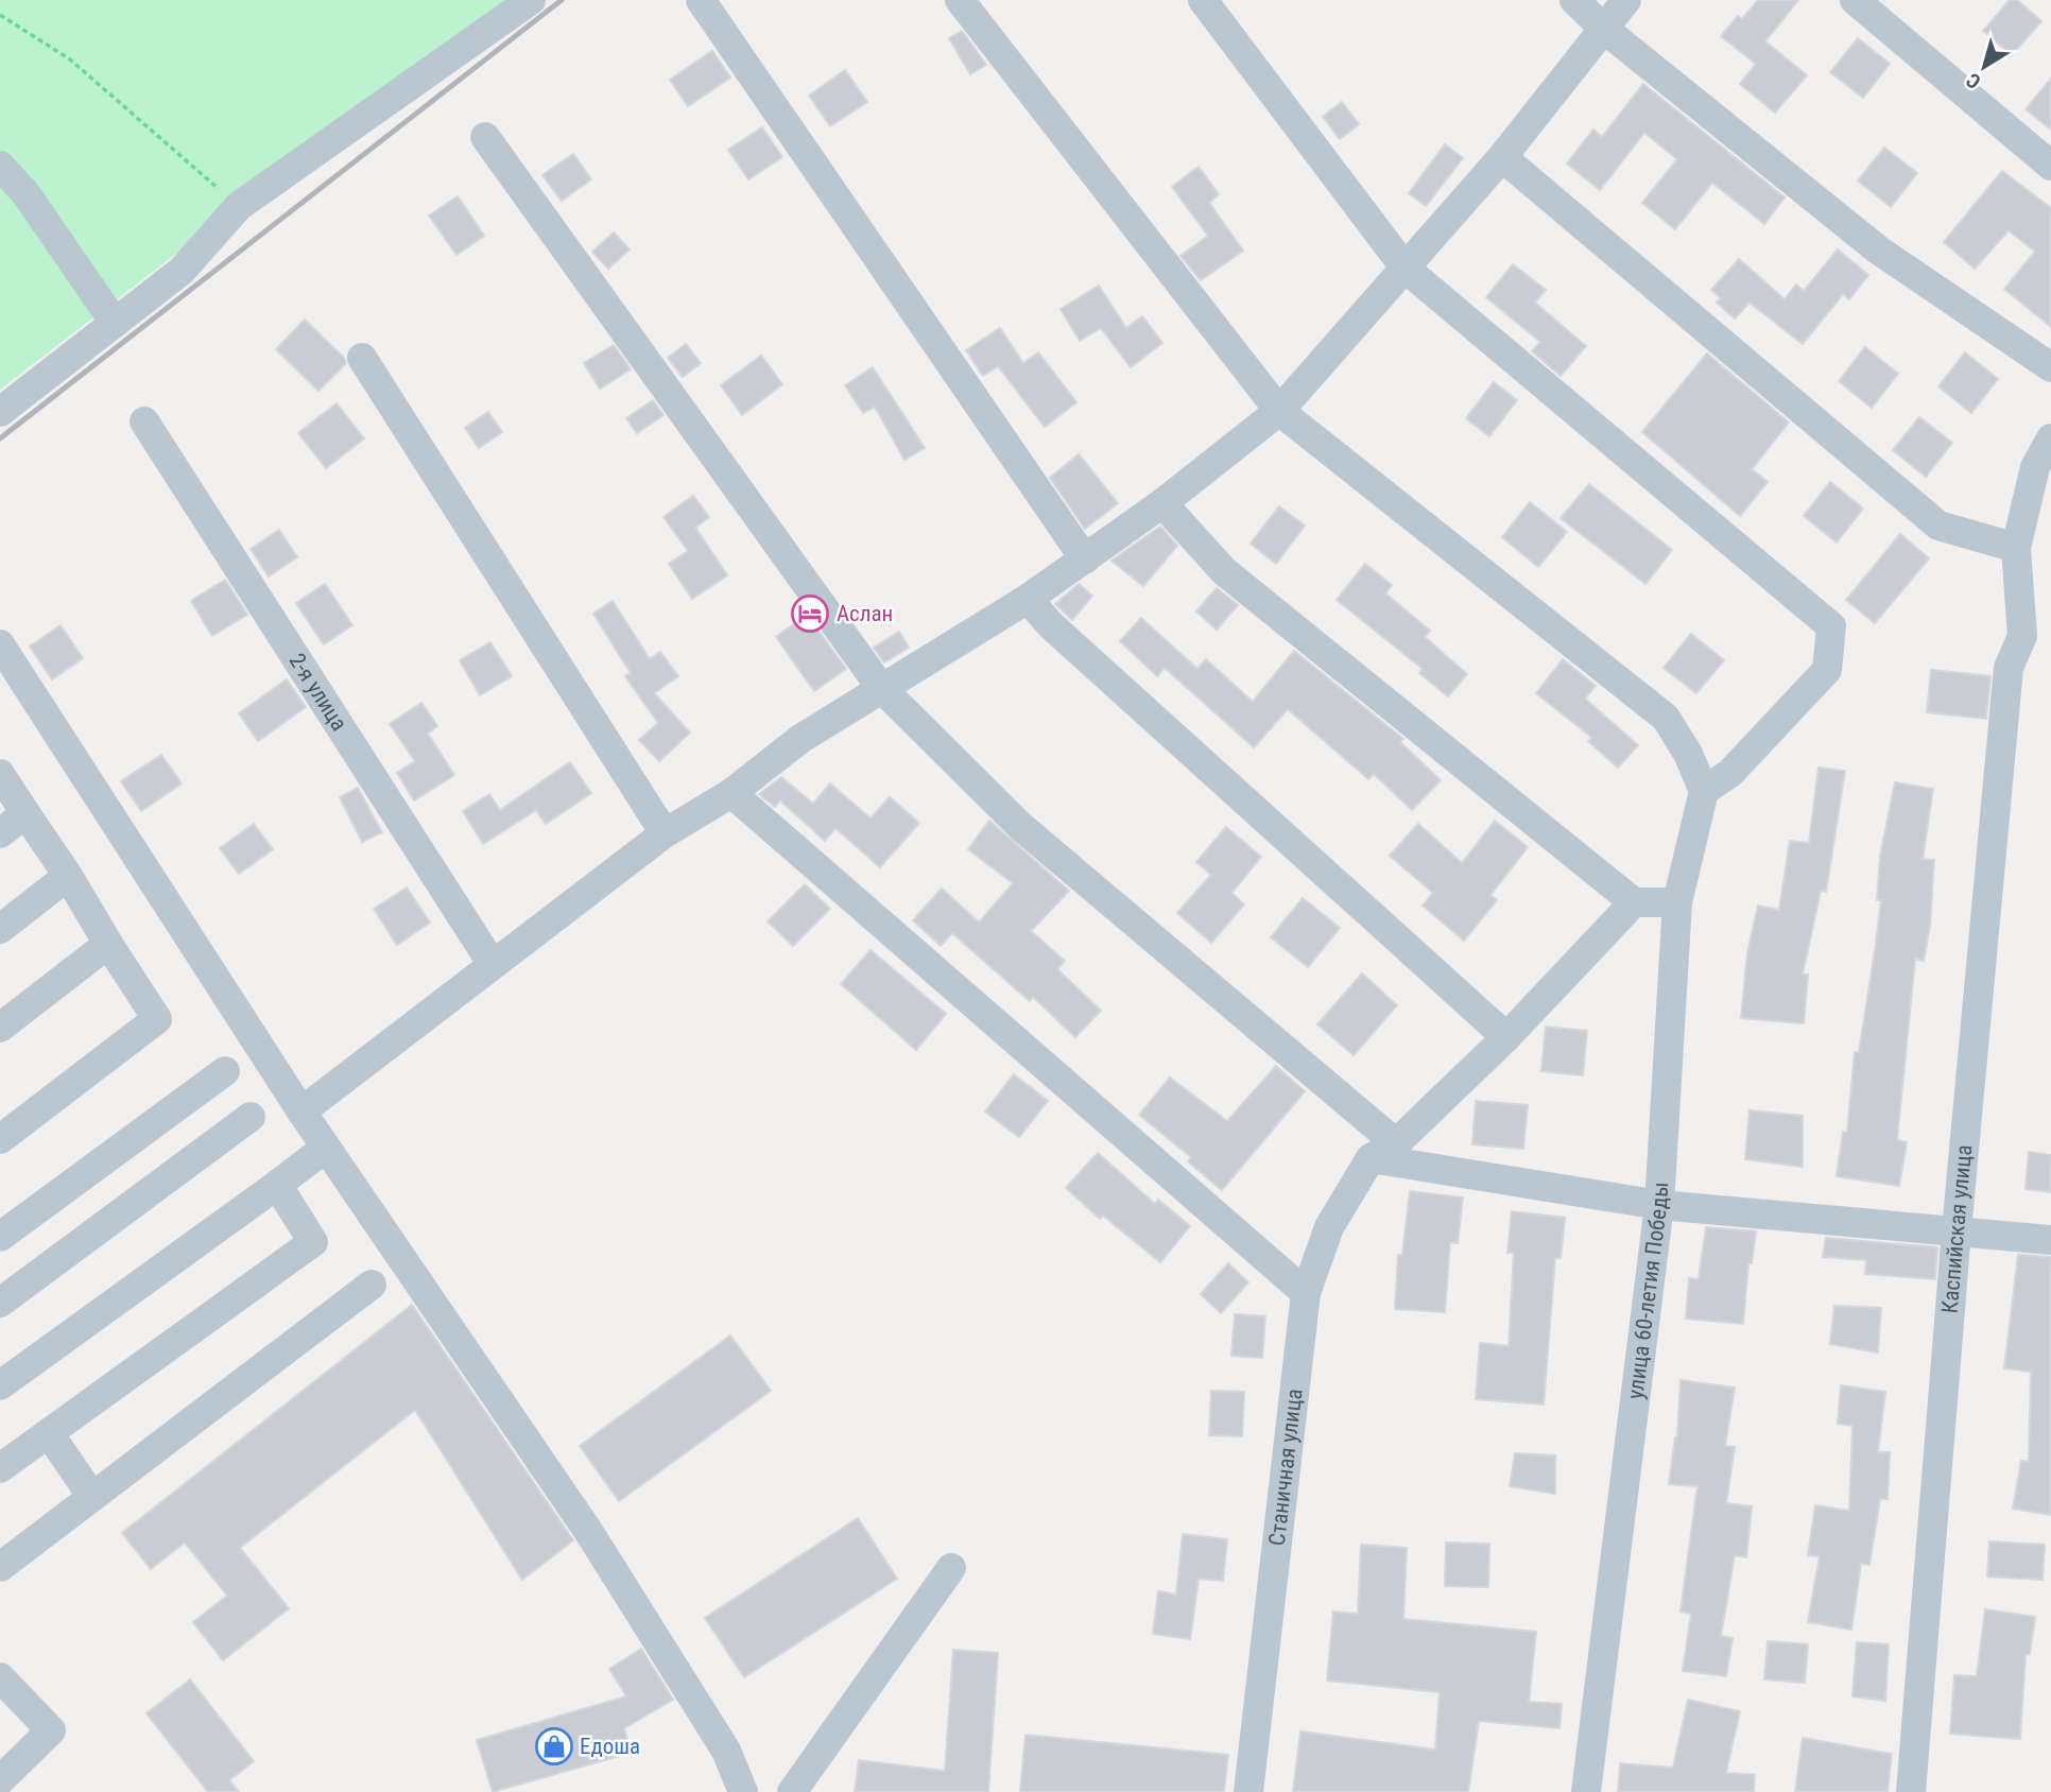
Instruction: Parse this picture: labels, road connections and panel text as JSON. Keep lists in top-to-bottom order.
{
  "streets": {
    "street": [
      "2-я улица",
      "Каспийская улица",
      "улица 60-летия Победы",
      "Станичная улица"
    ]
  },
  "places": {
    "hotel": ["Аслан"],
    "shop": ["Едоша"]
  },
  "north": "bottom left"
}
